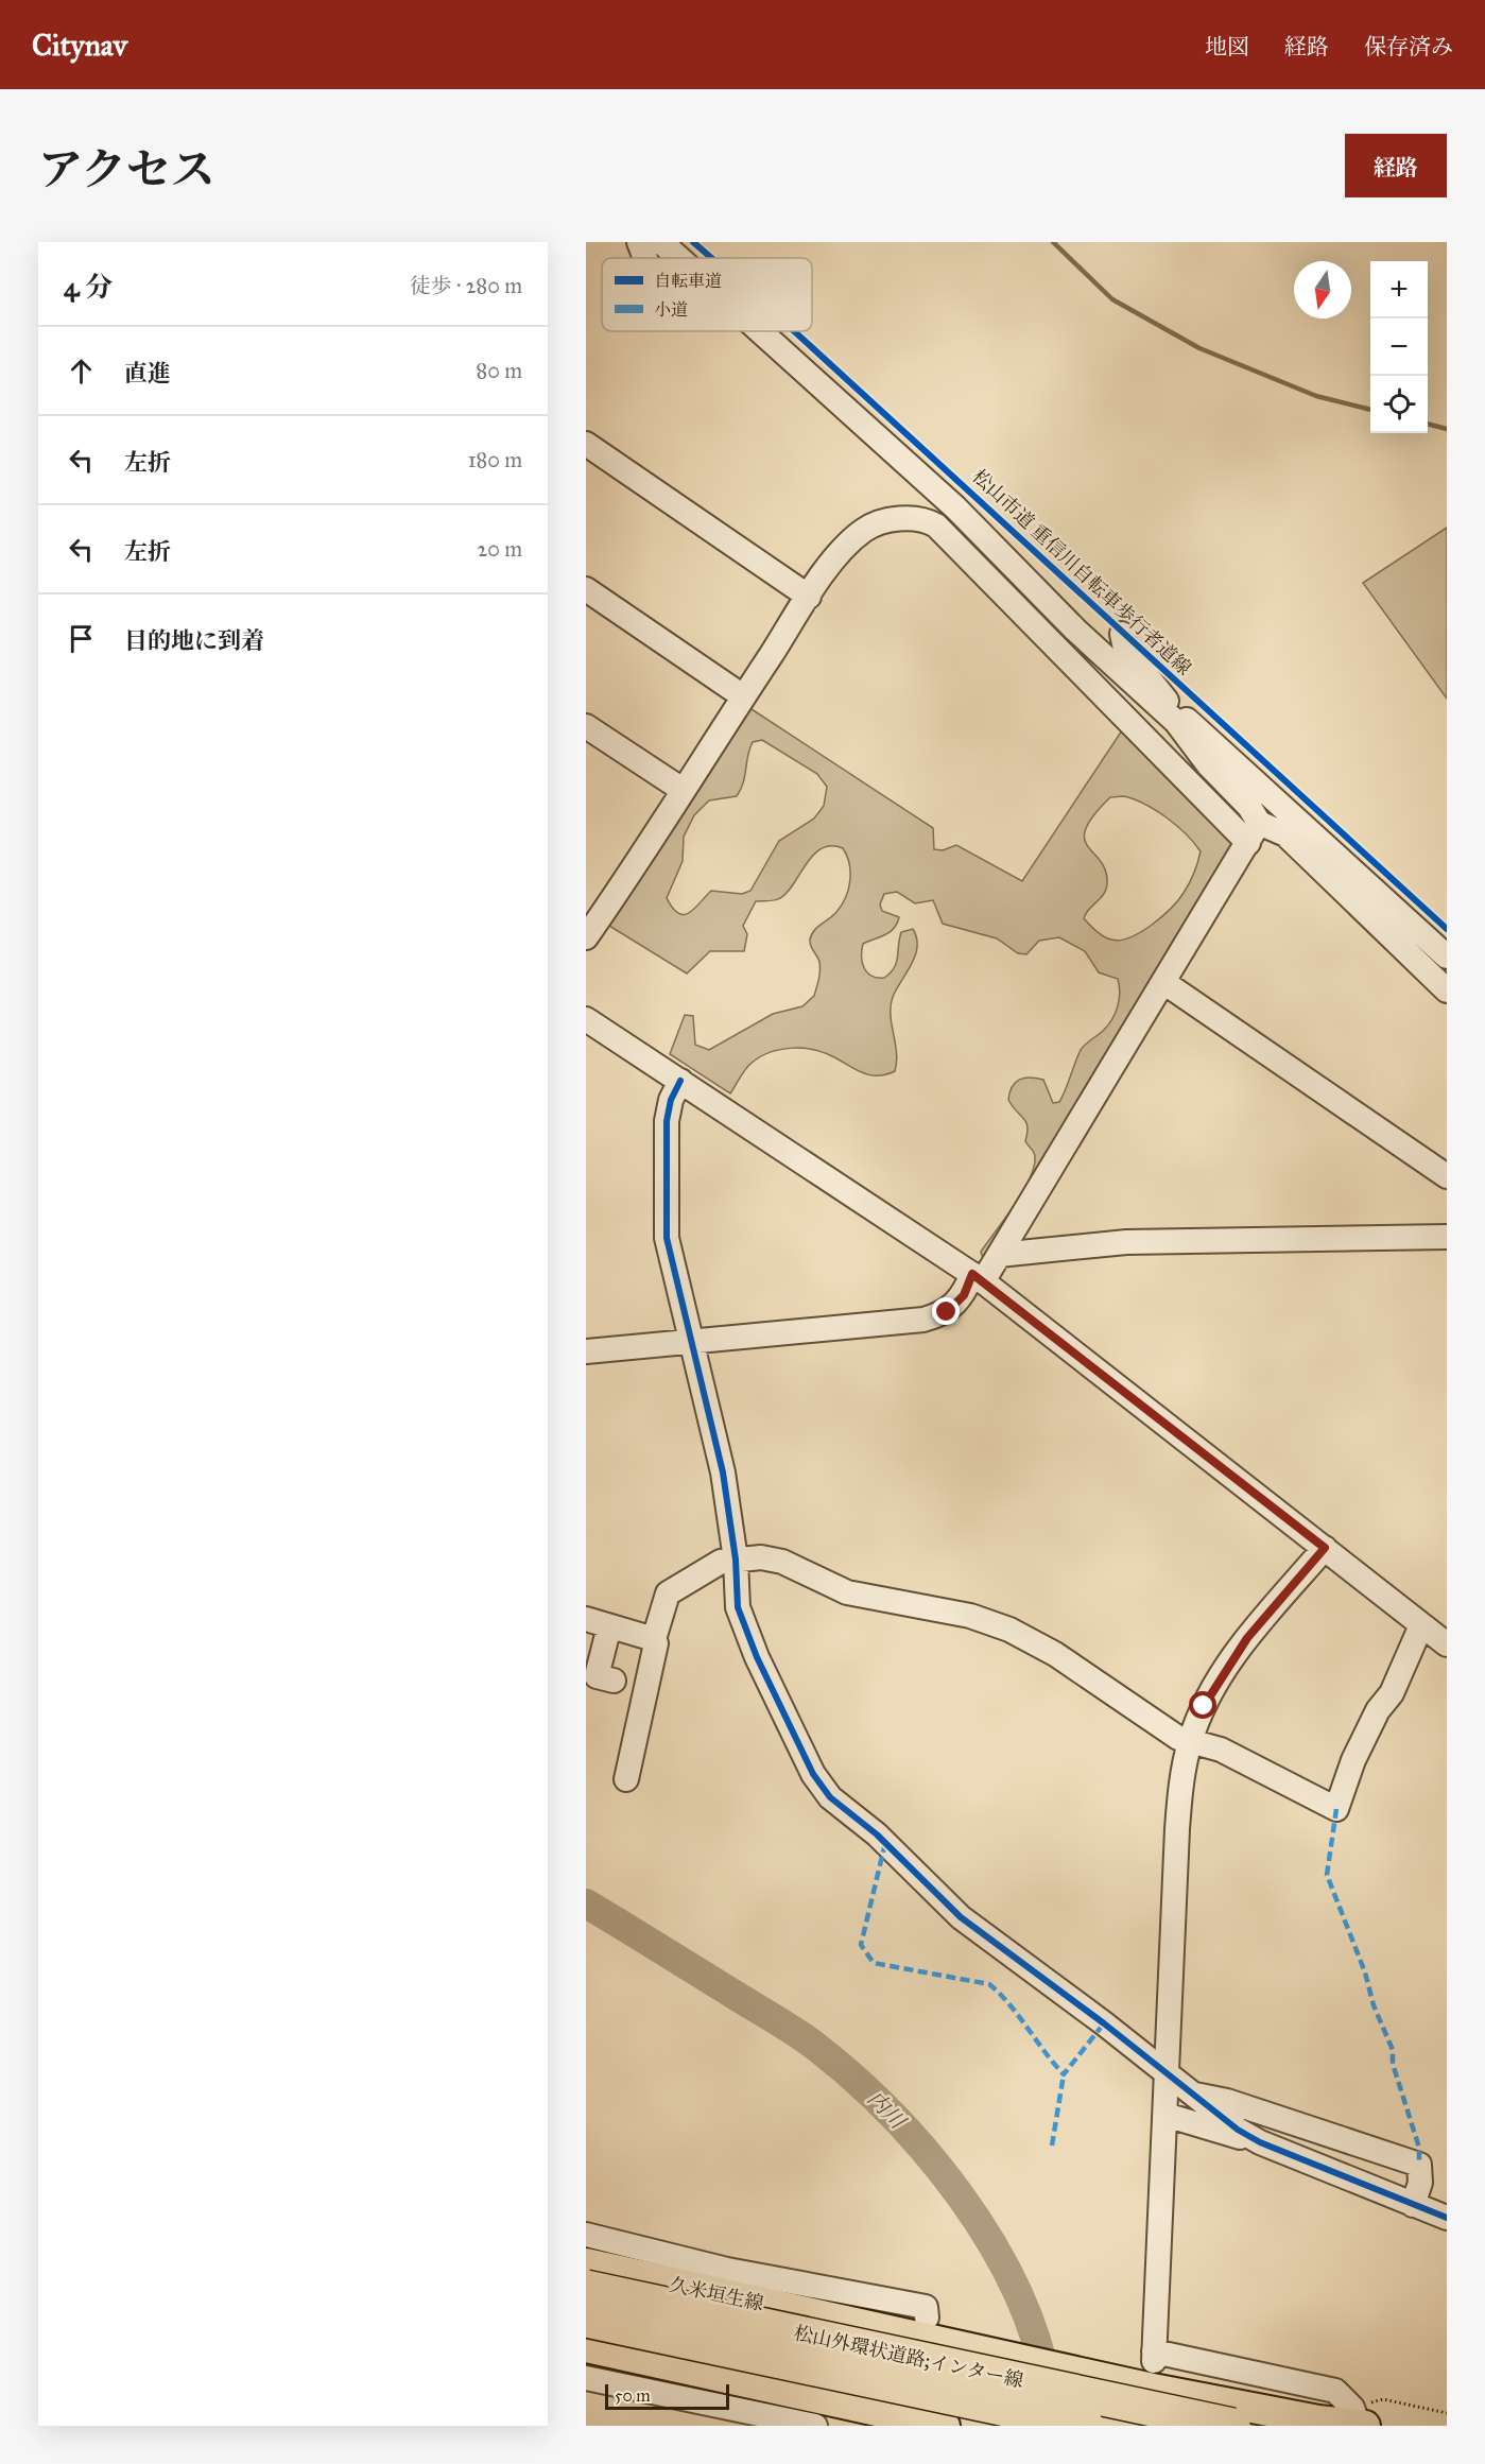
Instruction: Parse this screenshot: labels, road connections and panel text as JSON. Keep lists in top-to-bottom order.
{
  "streets": {
    "highway": ["松山外環状道路;インター線"],
    "main road": ["久米垣生線"],
    "cycle path": ["松山市道 重信川自転車歩行者道線"]
  },
  "water": ["内川"],
  "legend": ["自転車道", "小道"],
  "scale_bar": "50 m",
  "north": "bottom",
  "page": {
    "header": "Citynav",
    "nav": ["地図", "経路", "保存済み"],
    "title": "アクセス",
    "buttons": "経路",
    "heading": ["4 分", "徒歩 · 280 m"],
    "map_buttons": ["+", "−"],
    "list": [
      ["直進", "80 m"],
      ["左折", "180 m"],
      ["左折", "20 m"],
      "目的地に到着"
    ],
    "scale": "50 m"
  }
}
